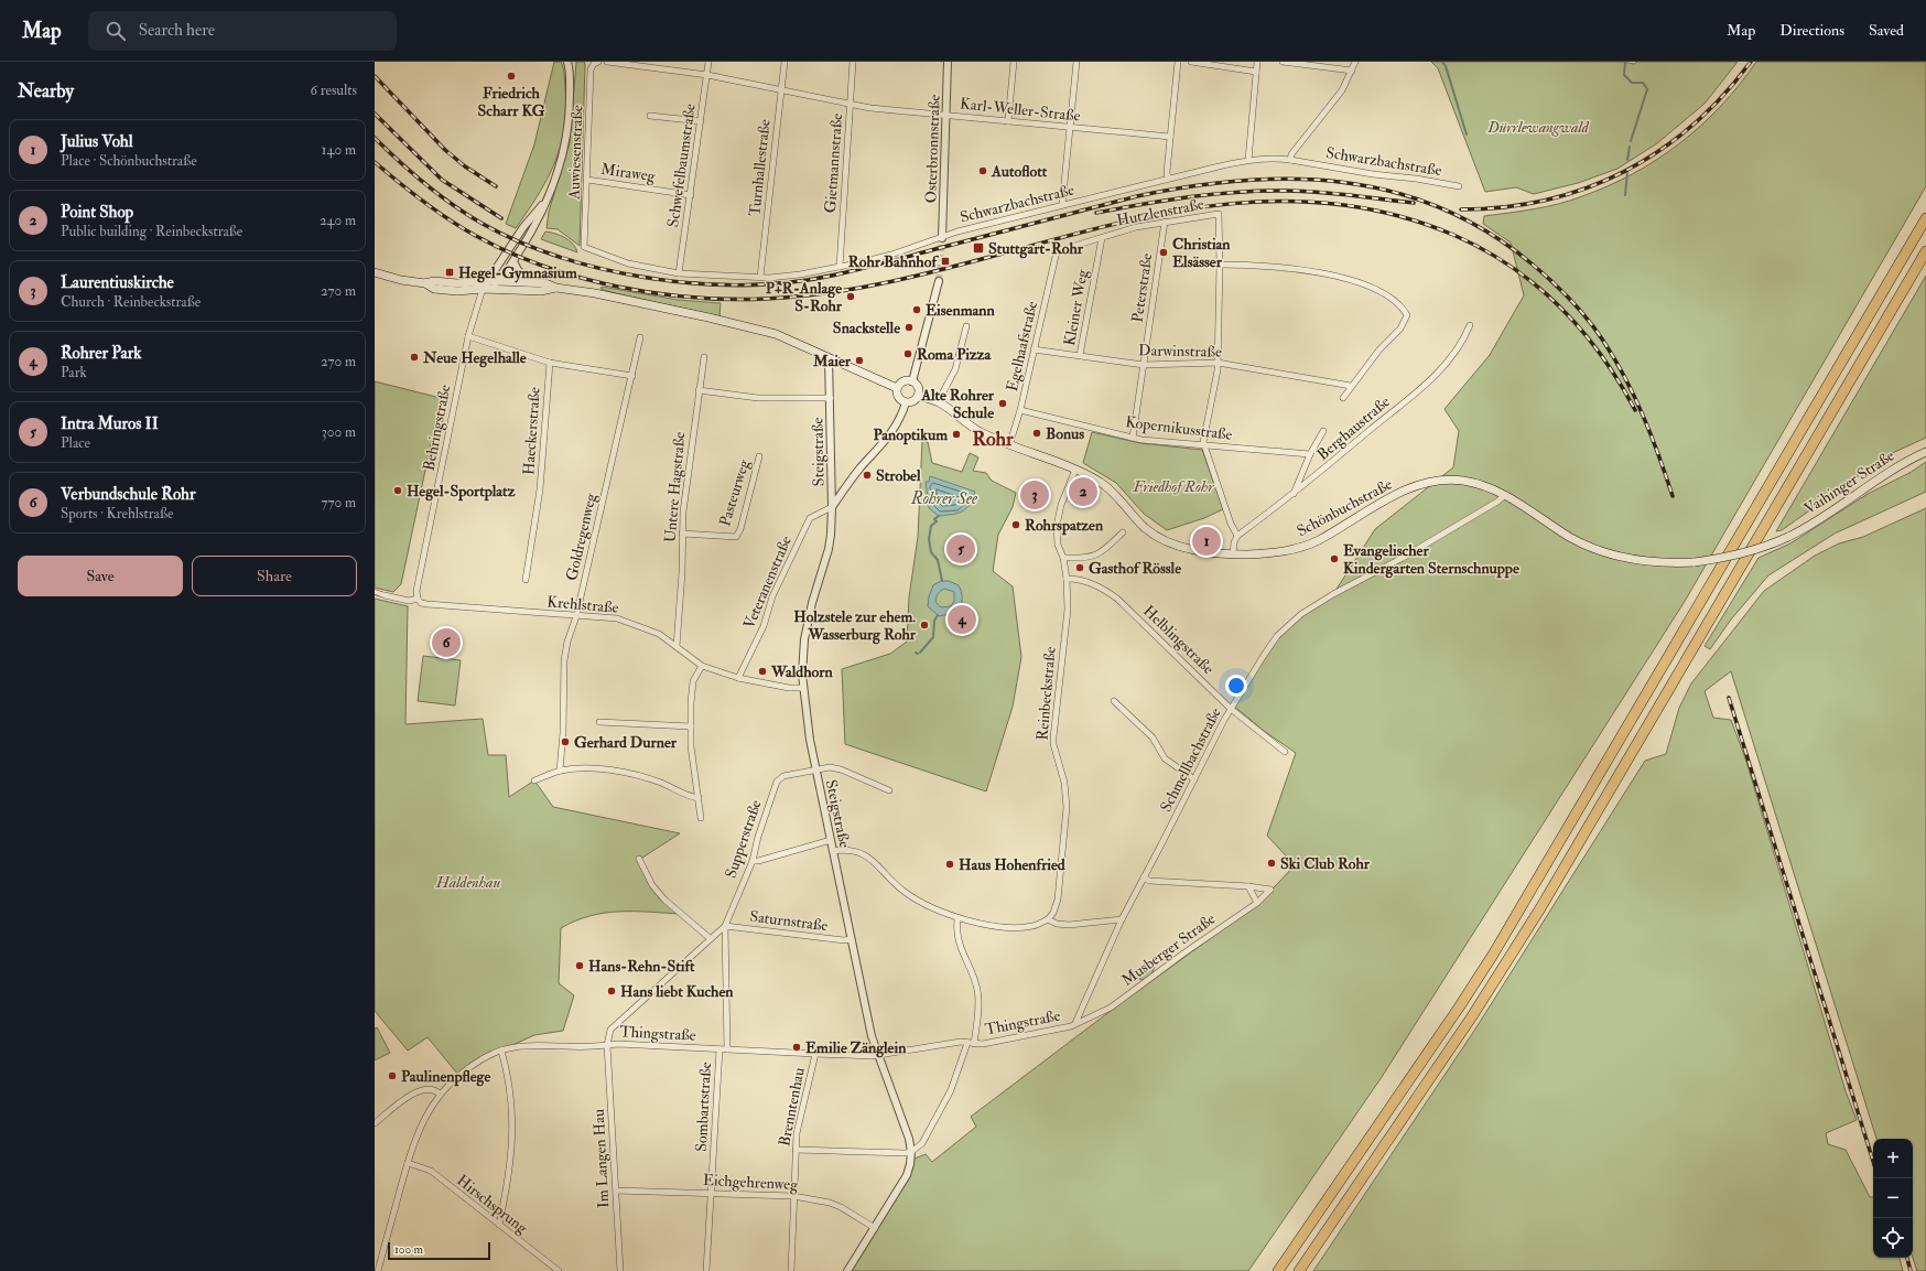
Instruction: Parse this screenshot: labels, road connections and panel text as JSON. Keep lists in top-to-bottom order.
{
  "streets": {
    "main road": ["Vaihinger Straße", "Schönbuchstraße"],
    "street": [
      "Karl-Weller-Straße",
      "Osterbronnstraße",
      "Auwiesenstraße",
      "Schwarzbachstraße",
      "Gietmannstraße",
      "Schwefelbaumstraße",
      "Turnhallestraße",
      "Miraweg",
      "Hutzlenstraße",
      "Peterstraße",
      "Kleiner Weg",
      "Egelhaafstraße",
      "Darwinstraße",
      "Behringstraße",
      "Kopernikusstraße",
      "Berghaustraße",
      "Haeckerstraße",
      "Steigstraße",
      "Untere Hagstraße",
      "Pasteurweg",
      "Goldregenweg",
      "Veteranenstraße",
      "Krehlstraße",
      "Helblingstraße",
      "Reinbeckstraße",
      "Schmellbachstraße",
      "Supperstraße",
      "Saturnstraße",
      "Musberger Straße",
      "Thingstraße",
      "Sombartstraße",
      "Brenntenhau",
      "Im Langen Hau",
      "Eichgehrenweg",
      "Hirschsprung"
    ]
  },
  "crossings": [
    ["Karl-Weller-Straße", "Osterbronnstraße"],
    ["Karl-Weller-Straße", "Gietmannstraße"],
    ["Karl-Weller-Straße", "Schwefelbaumstraße"],
    ["Karl-Weller-Straße", "Turnhallestraße"],
    ["Osterbronnstraße", "Schwarzbachstraße"],
    ["Auwiesenstraße", "Schwarzbachstraße"],
    ["Auwiesenstraße", "Miraweg"],
    ["Schwarzbachstraße", "Gietmannstraße"],
    ["Schwarzbachstraße", "Schwefelbaumstraße"],
    ["Schwarzbachstraße", "Turnhallestraße"],
    ["Schwefelbaumstraße", "Miraweg"],
    ["Hutzlenstraße", "Peterstraße"],
    ["Hutzlenstraße", "Kleiner Weg"],
    ["Hutzlenstraße", "Egelhaafstraße"],
    ["Peterstraße", "Darwinstraße"],
    ["Peterstraße", "Kopernikusstraße"],
    ["Kleiner Weg", "Darwinstraße"],
    ["Egelhaafstraße", "Darwinstraße"],
    ["Egelhaafstraße", "Kopernikusstraße"],
    ["Egelhaafstraße", "Schönbuchstraße"],
    ["Behringstraße", "Krehlstraße"],
    ["Steigstraße", "Veteranenstraße"],
    ["Steigstraße", "Krehlstraße"],
    ["Steigstraße", "Supperstraße"],
    ["Steigstraße", "Saturnstraße"],
    ["Steigstraße", "Thingstraße"],
    ["Vaihinger Straße", "Schönbuchstraße"],
    ["Untere Hagstraße", "Pasteurweg"],
    ["Untere Hagstraße", "Krehlstraße"],
    ["Schönbuchstraße", "Reinbeckstraße"],
    ["Schönbuchstraße", "Schmellbachstraße"],
    ["Goldregenweg", "Krehlstraße"],
    ["Veteranenstraße", "Krehlstraße"],
    ["Helblingstraße", "Reinbeckstraße"],
    ["Helblingstraße", "Schmellbachstraße"],
    ["Schmellbachstraße", "Musberger Straße"],
    ["Schmellbachstraße", "Thingstraße"],
    ["Supperstraße", "Saturnstraße"],
    ["Supperstraße", "Thingstraße"],
    ["Supperstraße", "Sombartstraße"],
    ["Supperstraße", "Im Langen Hau"],
    ["Saturnstraße", "Sombartstraße"],
    ["Musberger Straße", "Thingstraße"],
    ["Thingstraße", "Sombartstraße"],
    ["Thingstraße", "Brenntenhau"],
    ["Thingstraße", "Im Langen Hau"],
    ["Thingstraße", "Hirschsprung"],
    ["Sombartstraße", "Eichgehrenweg"],
    ["Brenntenhau", "Eichgehrenweg"],
    ["Im Langen Hau", "Eichgehrenweg"]
  ],
  "districts": ["Rohr"],
  "water": ["Rohrer See"],
  "parks": ["Dürrlewangwald", "Friedhof Rohr", "Haldenhau"],
  "places": {
    "other": [
      "Friedrich Scharr KG",
      "Autoflott",
      "Christian Elsässer",
      "P+R-Anlage S-Rohr",
      "Eisenmann",
      "Snackstelle",
      "Roma Pizza",
      "Neue Hegelhalle",
      "Maier",
      "Alte Rohrer Schule",
      "Bonus",
      "Panoptikum",
      "Strobel",
      "Hegel-Sportplatz",
      "Rohrspatzen",
      "Evangelischer Kindergarten Sternschnuppe",
      "Gasthof Rössle",
      "Holzstele zur ehem. Wasserburg Rohr",
      "Waldhorn",
      "Gerhard Durner",
      "Ski Club Rohr",
      "Haus Hohenfried",
      "Hans-Rehn-Stift",
      "Hans liebt Kuchen",
      "Emilie Zänglein",
      "Paulinenpflege"
    ],
    "transit": ["Stuttgart-Rohr", "Rohr Bahnhof", "Hegel-Gymnasium"]
  },
  "scale_bar": "100 m",
  "page": {
    "header": "Map",
    "search": "Search here",
    "nav": ["Map", "Directions", "Saved"],
    "heading": ["Nearby", "6 results"],
    "list": [
      {
        "mark": "1",
        "name": "Julius Vohl",
        "note": "Place · Schönbuchstraße",
        "value": "140 m"
      },
      {
        "mark": "2",
        "name": "Point Shop",
        "note": "Public building · Reinbeckstraße",
        "value": "240 m"
      },
      {
        "mark": "3",
        "name": "Laurentiuskirche",
        "note": "Church · Reinbeckstraße",
        "value": "270 m"
      },
      {
        "mark": "4",
        "name": "Rohrer Park",
        "note": "Park",
        "value": "270 m"
      },
      {
        "mark": "5",
        "name": "Intra Muros II",
        "note": "Place",
        "value": "300 m"
      },
      {
        "mark": "6",
        "name": "Verbundschule Rohr",
        "note": "Sports · Krehlstraße",
        "value": "770 m"
      }
    ],
    "pins": [
      "2",
      "3",
      "1",
      "5",
      "4",
      "6"
    ],
    "buttons": ["Save", "Share"],
    "map_buttons": ["+", "−"],
    "scale": "100 m"
  }
}
